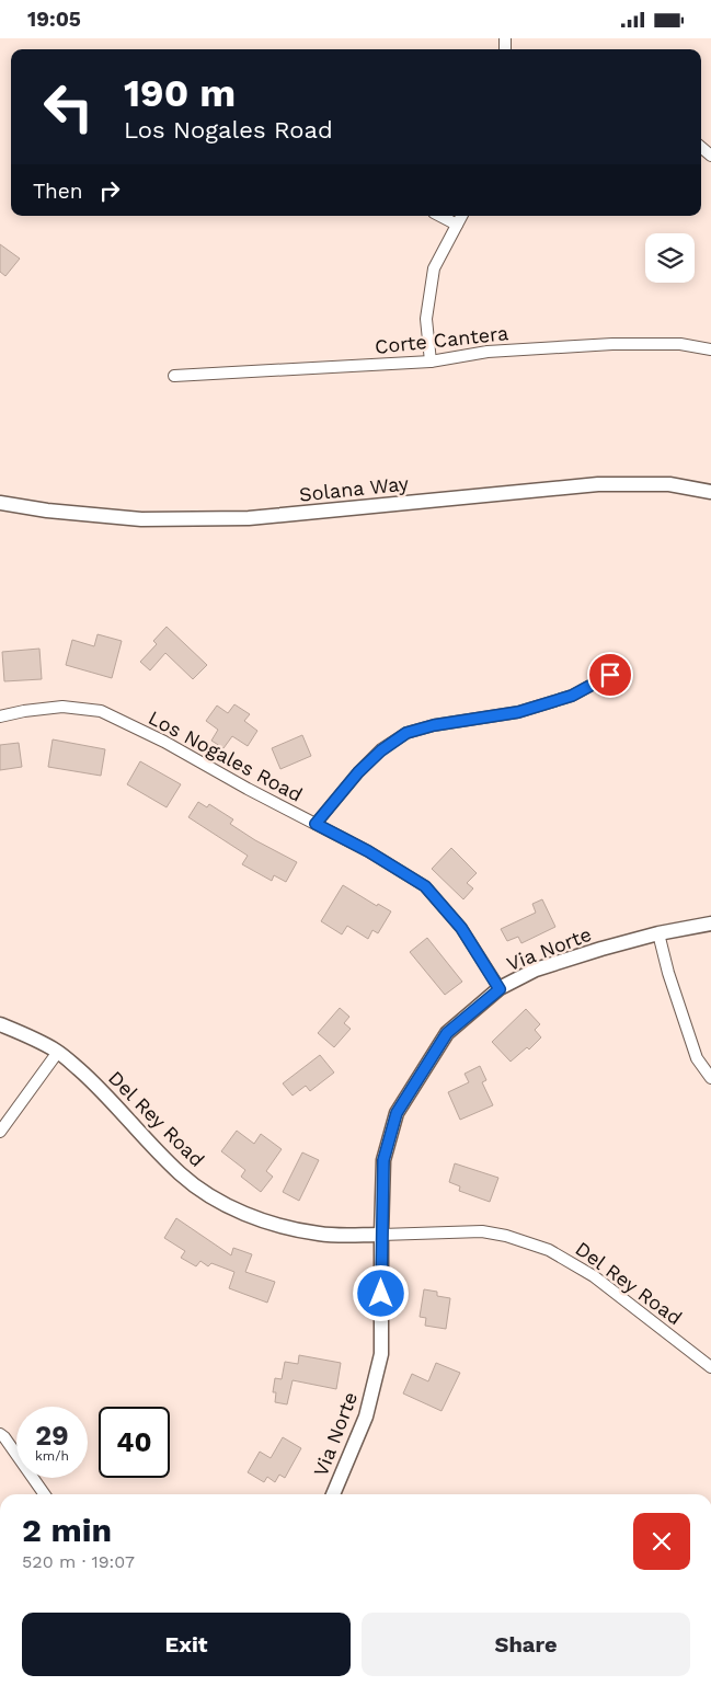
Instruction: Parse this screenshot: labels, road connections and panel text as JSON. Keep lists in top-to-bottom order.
{
  "streets": {
    "street": [
      "Corte Cantera",
      "Solana Way",
      "Los Nogales Road",
      "Via Norte",
      "Del Rey Road"
    ]
  },
  "crossings": [
    ["Los Nogales Road", "Via Norte"],
    ["Via Norte", "Del Rey Road"]
  ],
  "page": {
    "status": "19:05",
    "turn": ["190 m", "Los Nogales Road"],
    "then": "Then",
    "speed": "29 km/h",
    "limit": "40",
    "heading": ["2 min", "520 m · 19:07"],
    "buttons": ["Exit", "Share"]
  }
}
